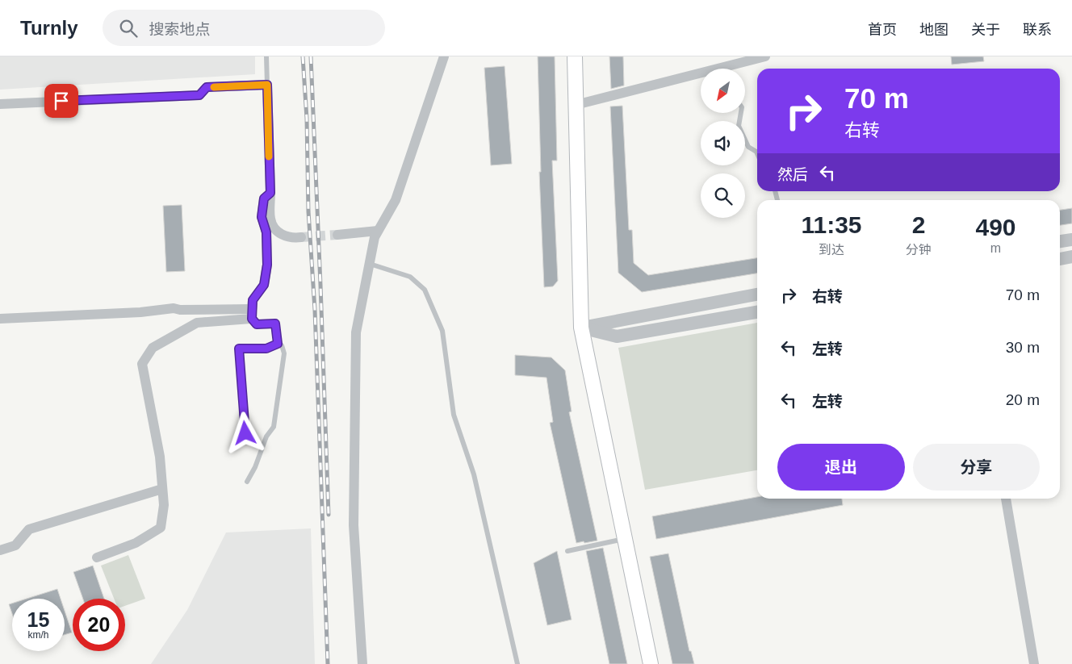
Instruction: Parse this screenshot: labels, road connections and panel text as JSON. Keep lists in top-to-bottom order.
{
  "north": "bottom left",
  "page": {
    "header": "Turnly",
    "search": "搜索地点",
    "nav": [
      "首页",
      "地图",
      "关于",
      "联系"
    ],
    "turn": ["70 m", "右转"],
    "then": "然后",
    "eta": [
      "11:35",
      "到达",
      "2",
      "分钟",
      "490",
      "m"
    ],
    "list": [
      {
        "name": "右转",
        "value": "70 m"
      },
      {
        "name": "左转",
        "value": "30 m"
      },
      {
        "name": "左转",
        "value": "20 m"
      }
    ],
    "buttons": ["退出", "分享"],
    "speed": "15 km/h",
    "limit": "20"
  }
}
